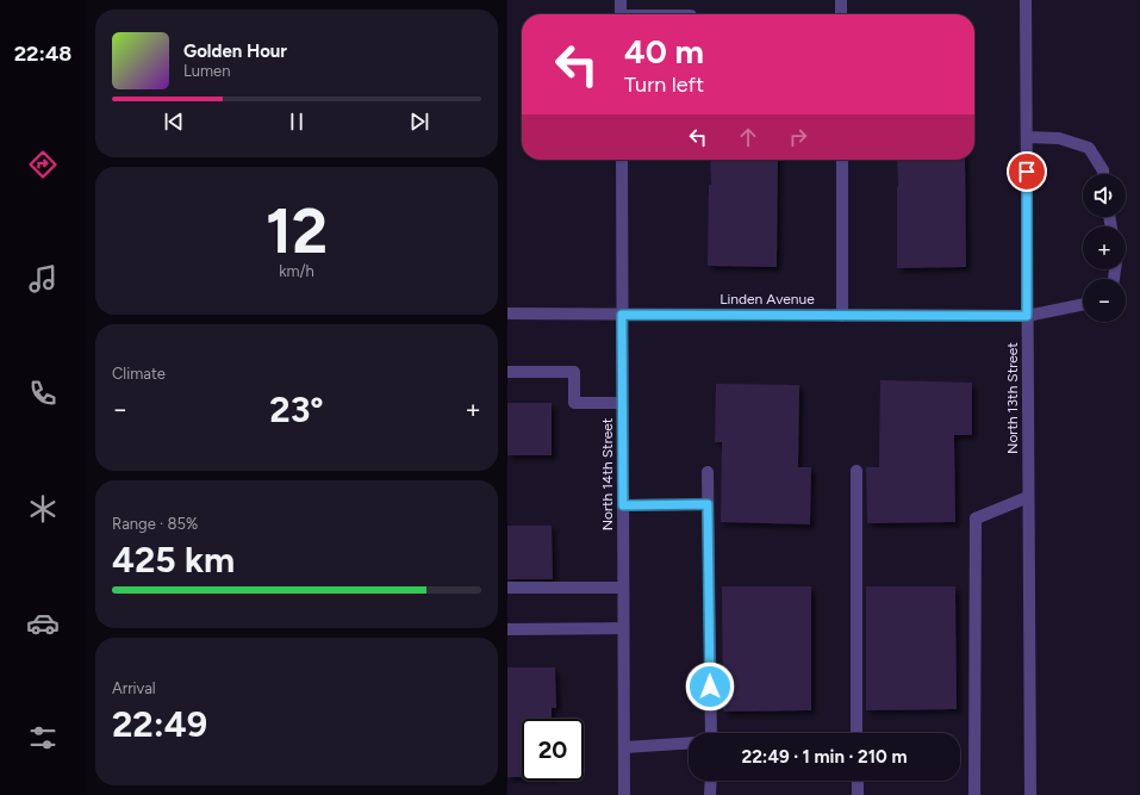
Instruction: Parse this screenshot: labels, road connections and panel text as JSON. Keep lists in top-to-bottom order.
{
  "streets": {
    "street": ["Linden Avenue", "North 13th Street", "North 14th Street"]
  },
  "crossings": [
    ["Linden Avenue", "North 13th Street"],
    ["Linden Avenue", "North 14th Street"]
  ],
  "page": {
    "tabs": "22:48",
    "turn": ["40 m", "Turn left"],
    "song": ["Golden Hour", "Lumen"],
    "tile": [
      ["12", "km/h"],
      "Climate",
      ["Range · 85%", "425 km"],
      ["Arrival", "22:49"]
    ],
    "map_buttons": ["+", "−"],
    "heat": ["−", "23°", "+"],
    "limit": "20",
    "trip": "22:49 · 1 min · 210 m"
  }
}
